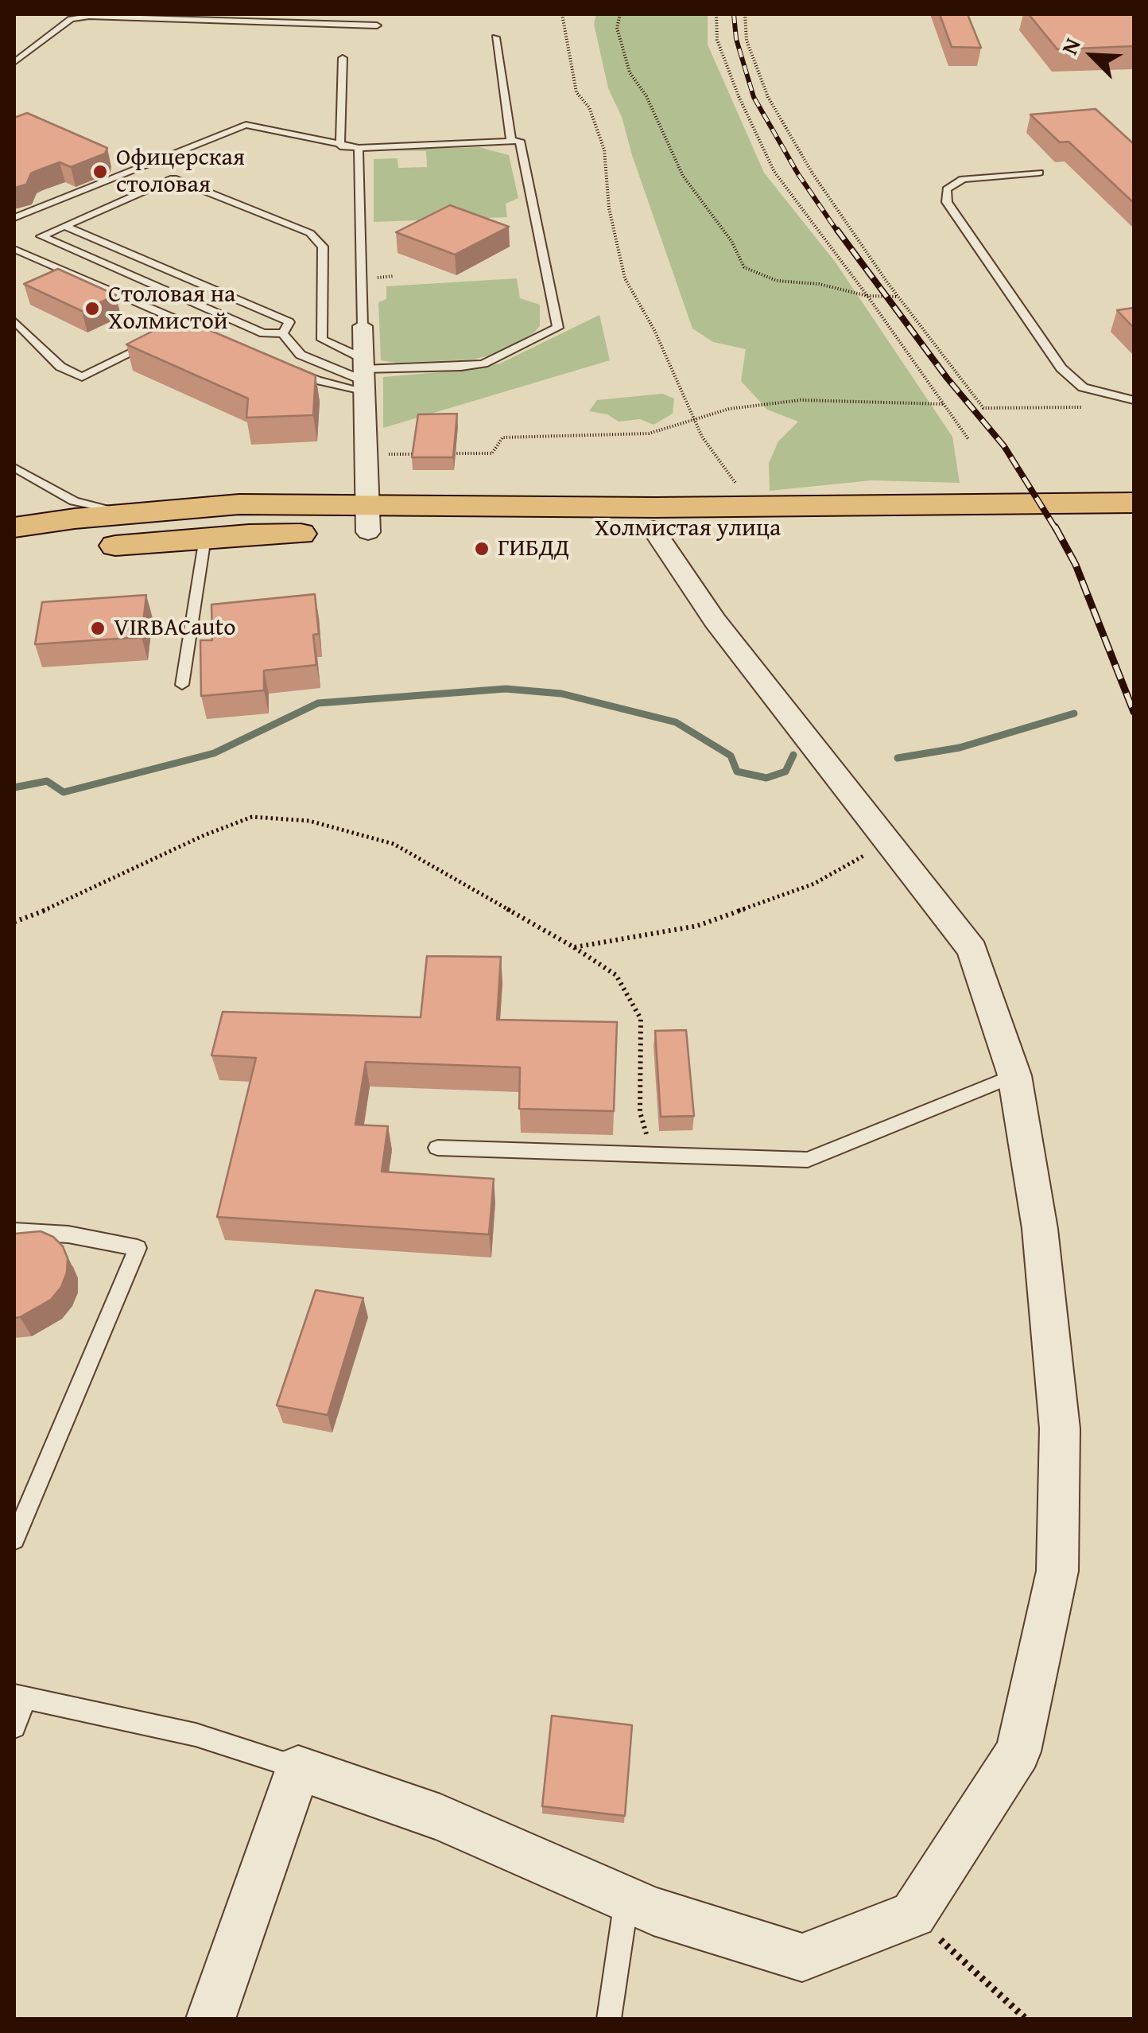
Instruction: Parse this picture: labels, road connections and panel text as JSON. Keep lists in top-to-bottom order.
{
  "streets": {
    "highway": ["Холмистая улица"]
  },
  "places": [
    "Офицерская столовая",
    "Столовая на Холмистой",
    "ГИБДД",
    "VIRBACauto"
  ],
  "north": "top left"
}
